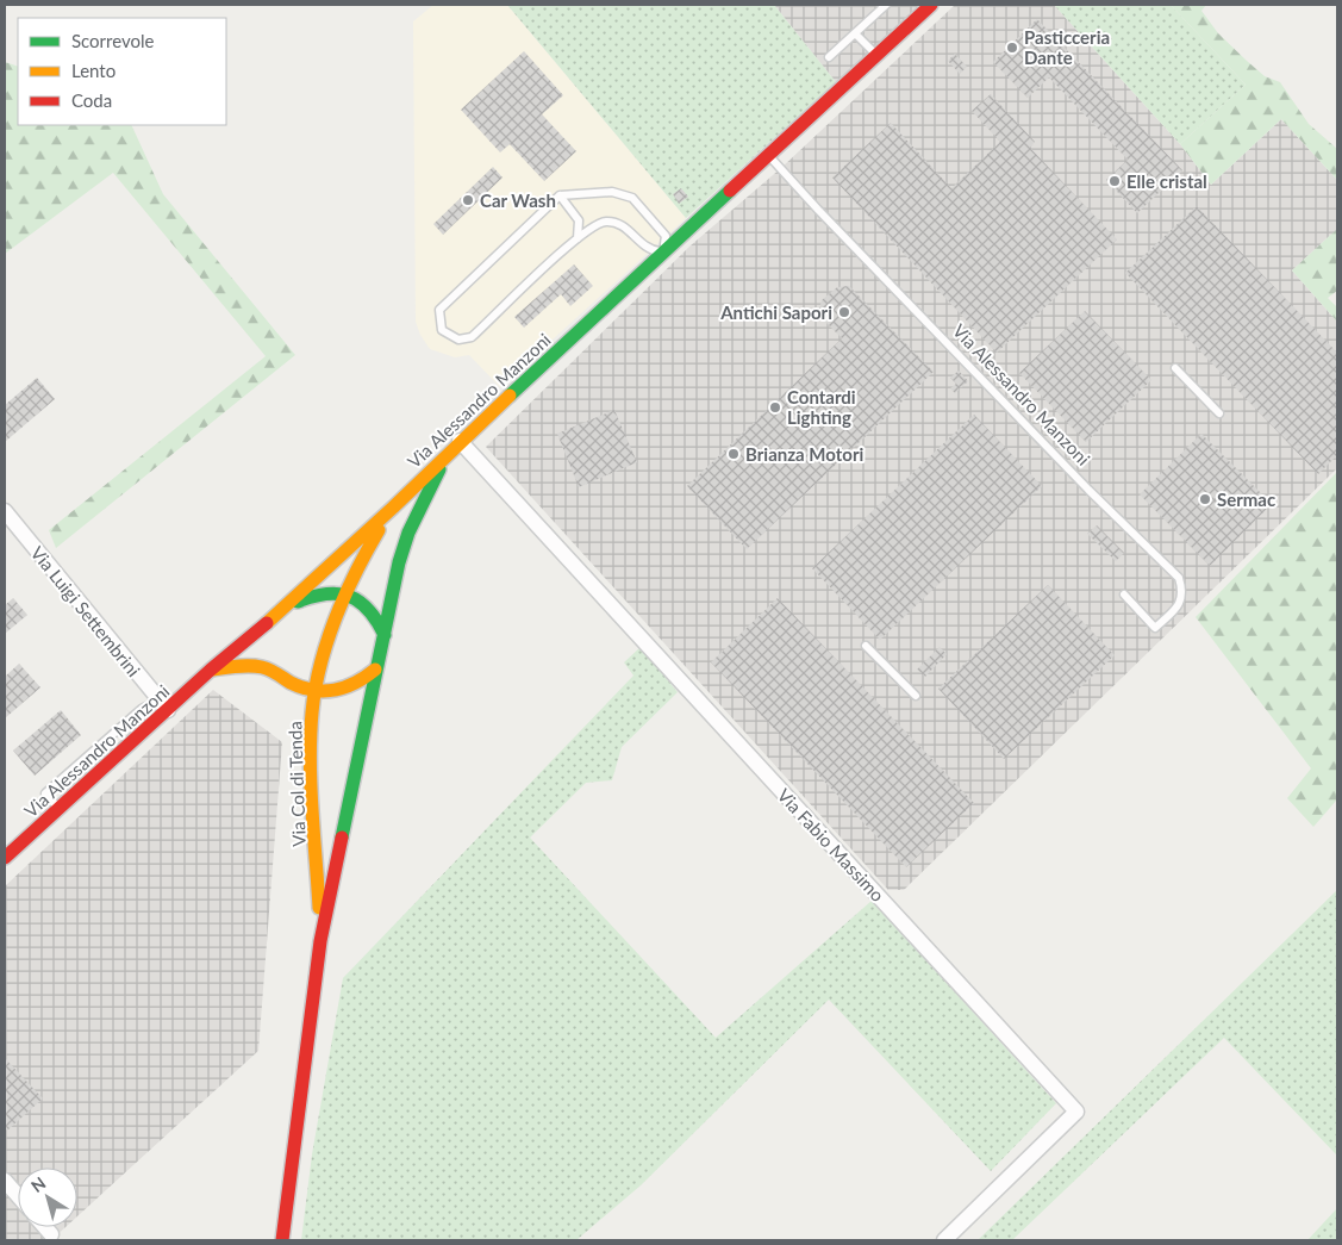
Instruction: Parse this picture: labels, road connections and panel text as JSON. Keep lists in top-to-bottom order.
{
  "streets": {
    "main road": ["Via Alessandro Manzoni", "Via Col di Tenda"],
    "street": ["Via Luigi Settembrini", "Via Fabio Massimo"]
  },
  "crossings": [
    ["Via Alessandro Manzoni", "Via Luigi Settembrini"],
    ["Via Alessandro Manzoni", "Via Col di Tenda"],
    ["Via Alessandro Manzoni", "Via Fabio Massimo"]
  ],
  "places": [
    "Pasticceria Dante",
    "Elle cristal",
    "Car Wash",
    "Antichi Sapori",
    "Contardi Lighting",
    "Brianza Motori",
    "Sermac"
  ],
  "legend": ["Scorrevole", "Lento", "Coda"],
  "north": "top left"
}
